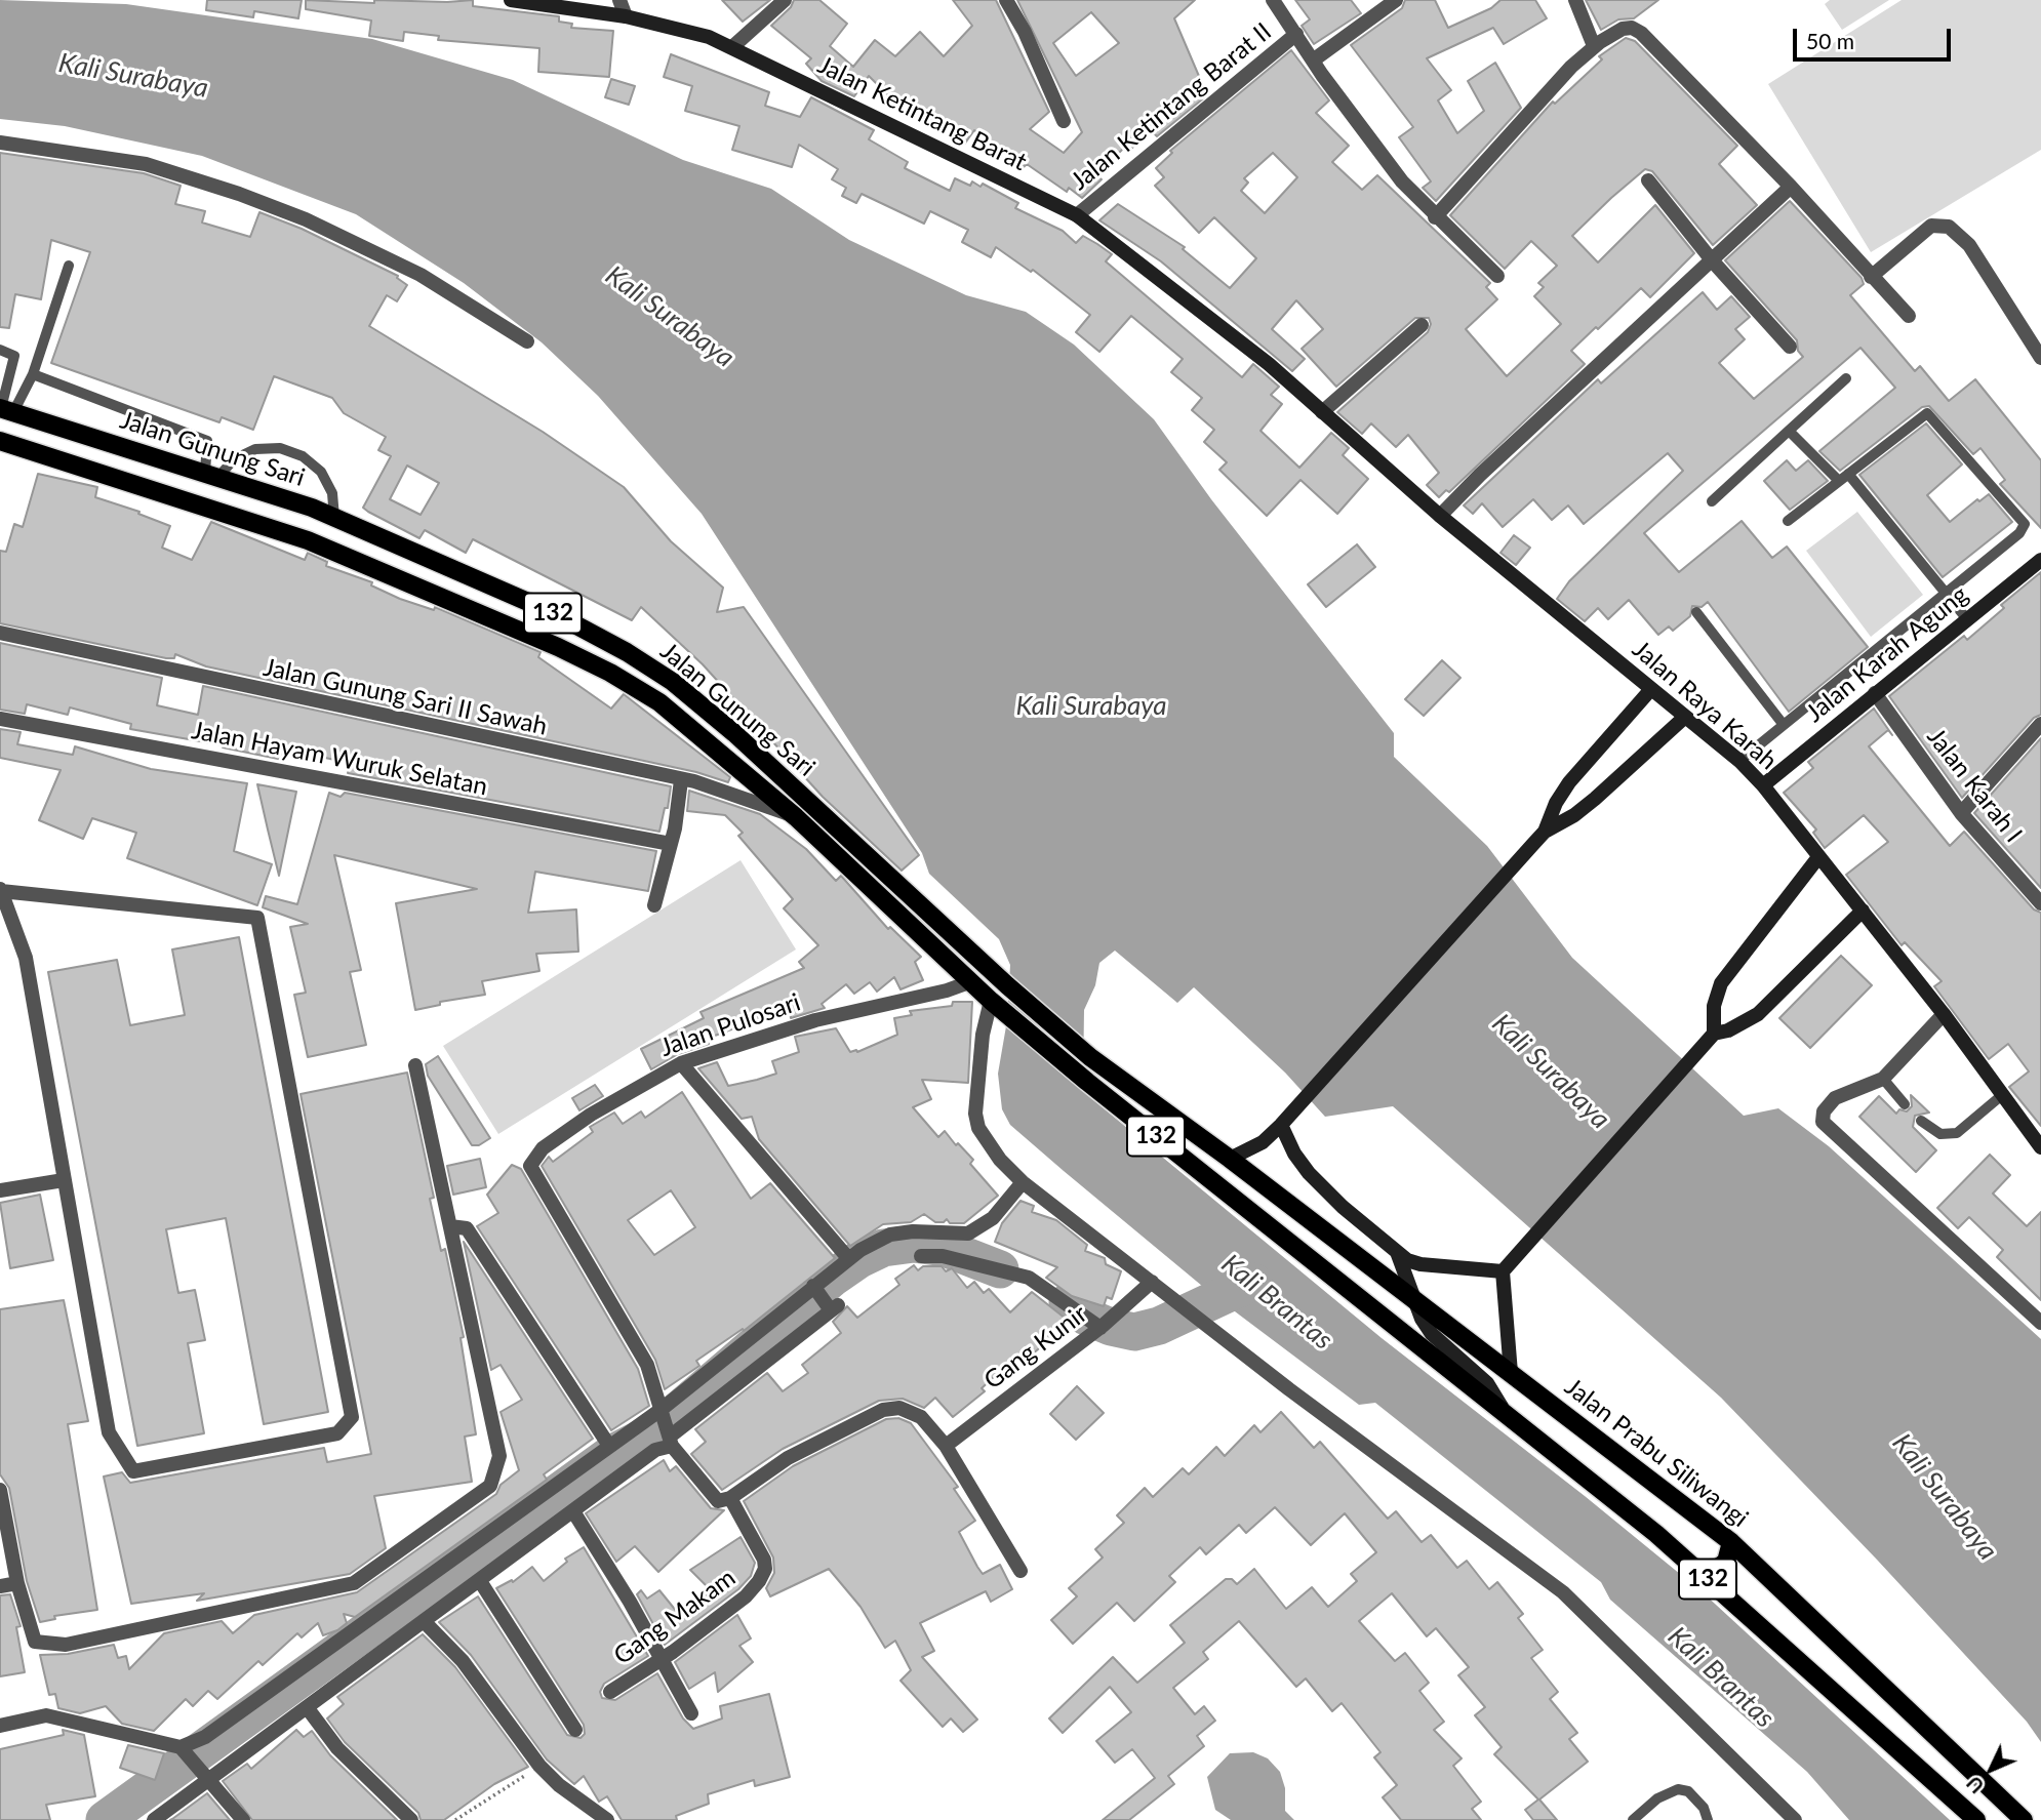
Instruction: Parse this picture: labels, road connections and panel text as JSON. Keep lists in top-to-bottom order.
{
  "streets": {
    "main road": ["Jalan Gunung Sari", "132", "Jalan Prabu Siliwangi"],
    "street": [
      "Jalan Ketintang Barat II",
      "Jalan Ketintang Barat",
      "Jalan Karah Agung",
      "Jalan Gunung Sari II Sawah",
      "Jalan Raya Karah",
      "Jalan Hayam Wuruk Selatan",
      "Jalan Karah I",
      "Jalan Pulosari",
      "Gang Kunir",
      "Gang Makam"
    ]
  },
  "crossings": [
    ["Jalan Ketintang Barat II", "Jalan Ketintang Barat"],
    ["Jalan Ketintang Barat", "Jalan Raya Karah"],
    ["Jalan Gunung Sari", "132"],
    ["Jalan Gunung Sari", "Jalan Gunung Sari II Sawah"],
    ["Jalan Gunung Sari", "Jalan Pulosari"],
    ["Jalan Gunung Sari", "Jalan Prabu Siliwangi"],
    ["Jalan Karah Agung", "Jalan Raya Karah"],
    ["Jalan Karah Agung", "Jalan Karah I"],
    ["Jalan Pulosari", "Gang Makam"]
  ],
  "water": ["Kali Surabaya", "Kali Brantas"],
  "scale_bar": "50 m",
  "north": "bottom left"
}
